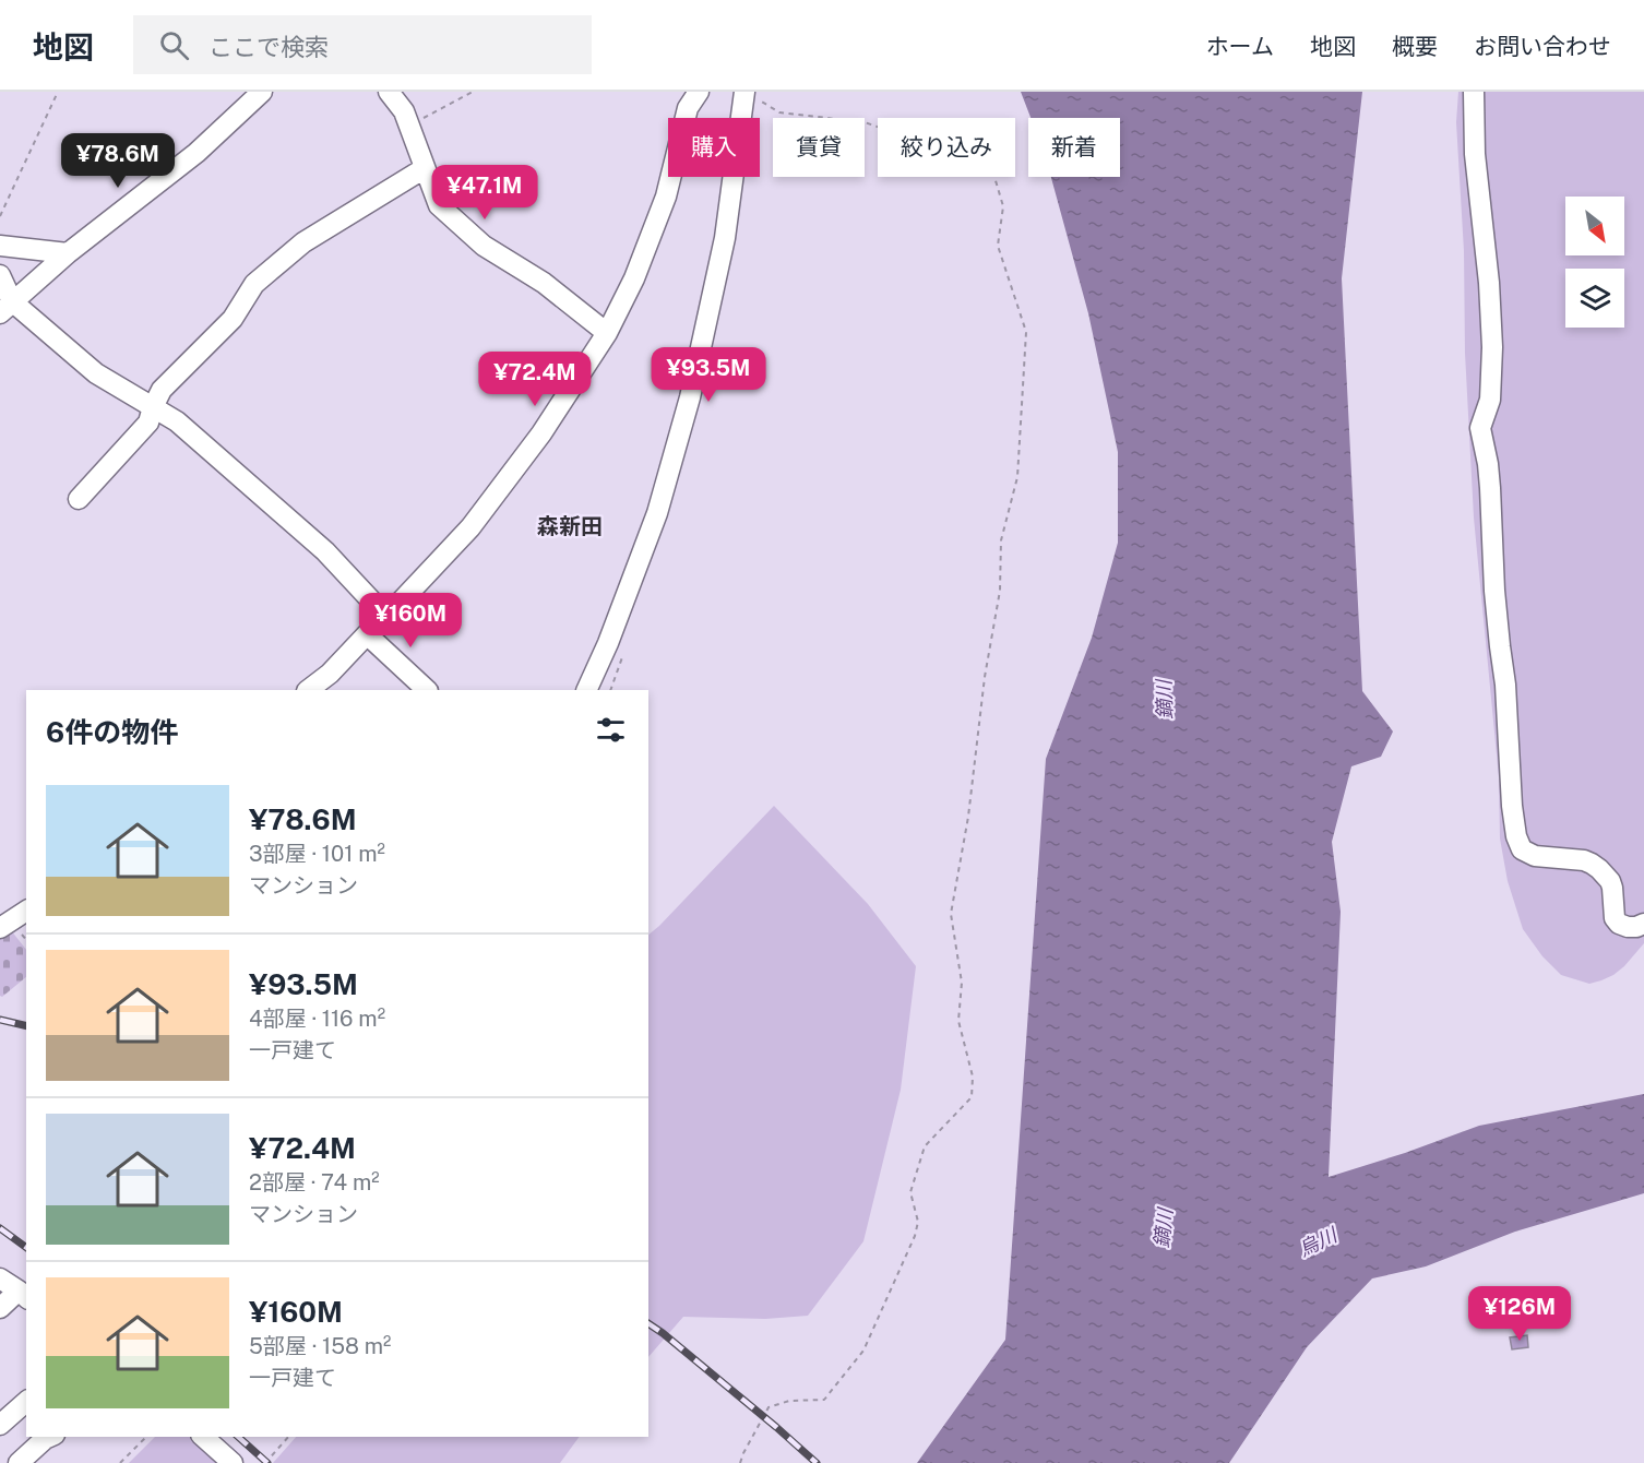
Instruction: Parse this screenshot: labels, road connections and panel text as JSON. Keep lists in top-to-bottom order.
{
  "districts": ["森新田"],
  "water": ["鏑川", "烏川"],
  "north": "bottom right",
  "page": {
    "header": "地図",
    "search": "ここで検索",
    "nav": [
      "ホーム",
      "地図",
      "概要",
      "お問い合わせ"
    ],
    "chip": [
      "購入",
      "賃貸",
      "絞り込み",
      "新着"
    ],
    "price": [
      "¥78.6M",
      "¥47.1M",
      "¥93.5M",
      "¥72.4M",
      "¥160M",
      "¥126M"
    ],
    "heading": "6件の物件",
    "list": [
      {
        "name": "¥78.6M",
        "note": "3部屋 · 101 m² · マンション"
      },
      {
        "name": "¥93.5M",
        "note": "4部屋 · 116 m² · 一戸建て"
      },
      {
        "name": "¥72.4M",
        "note": "2部屋 · 74 m² · マンション"
      },
      {
        "name": "¥160M",
        "note": "5部屋 · 158 m² · 一戸建て"
      }
    ]
  }
}
